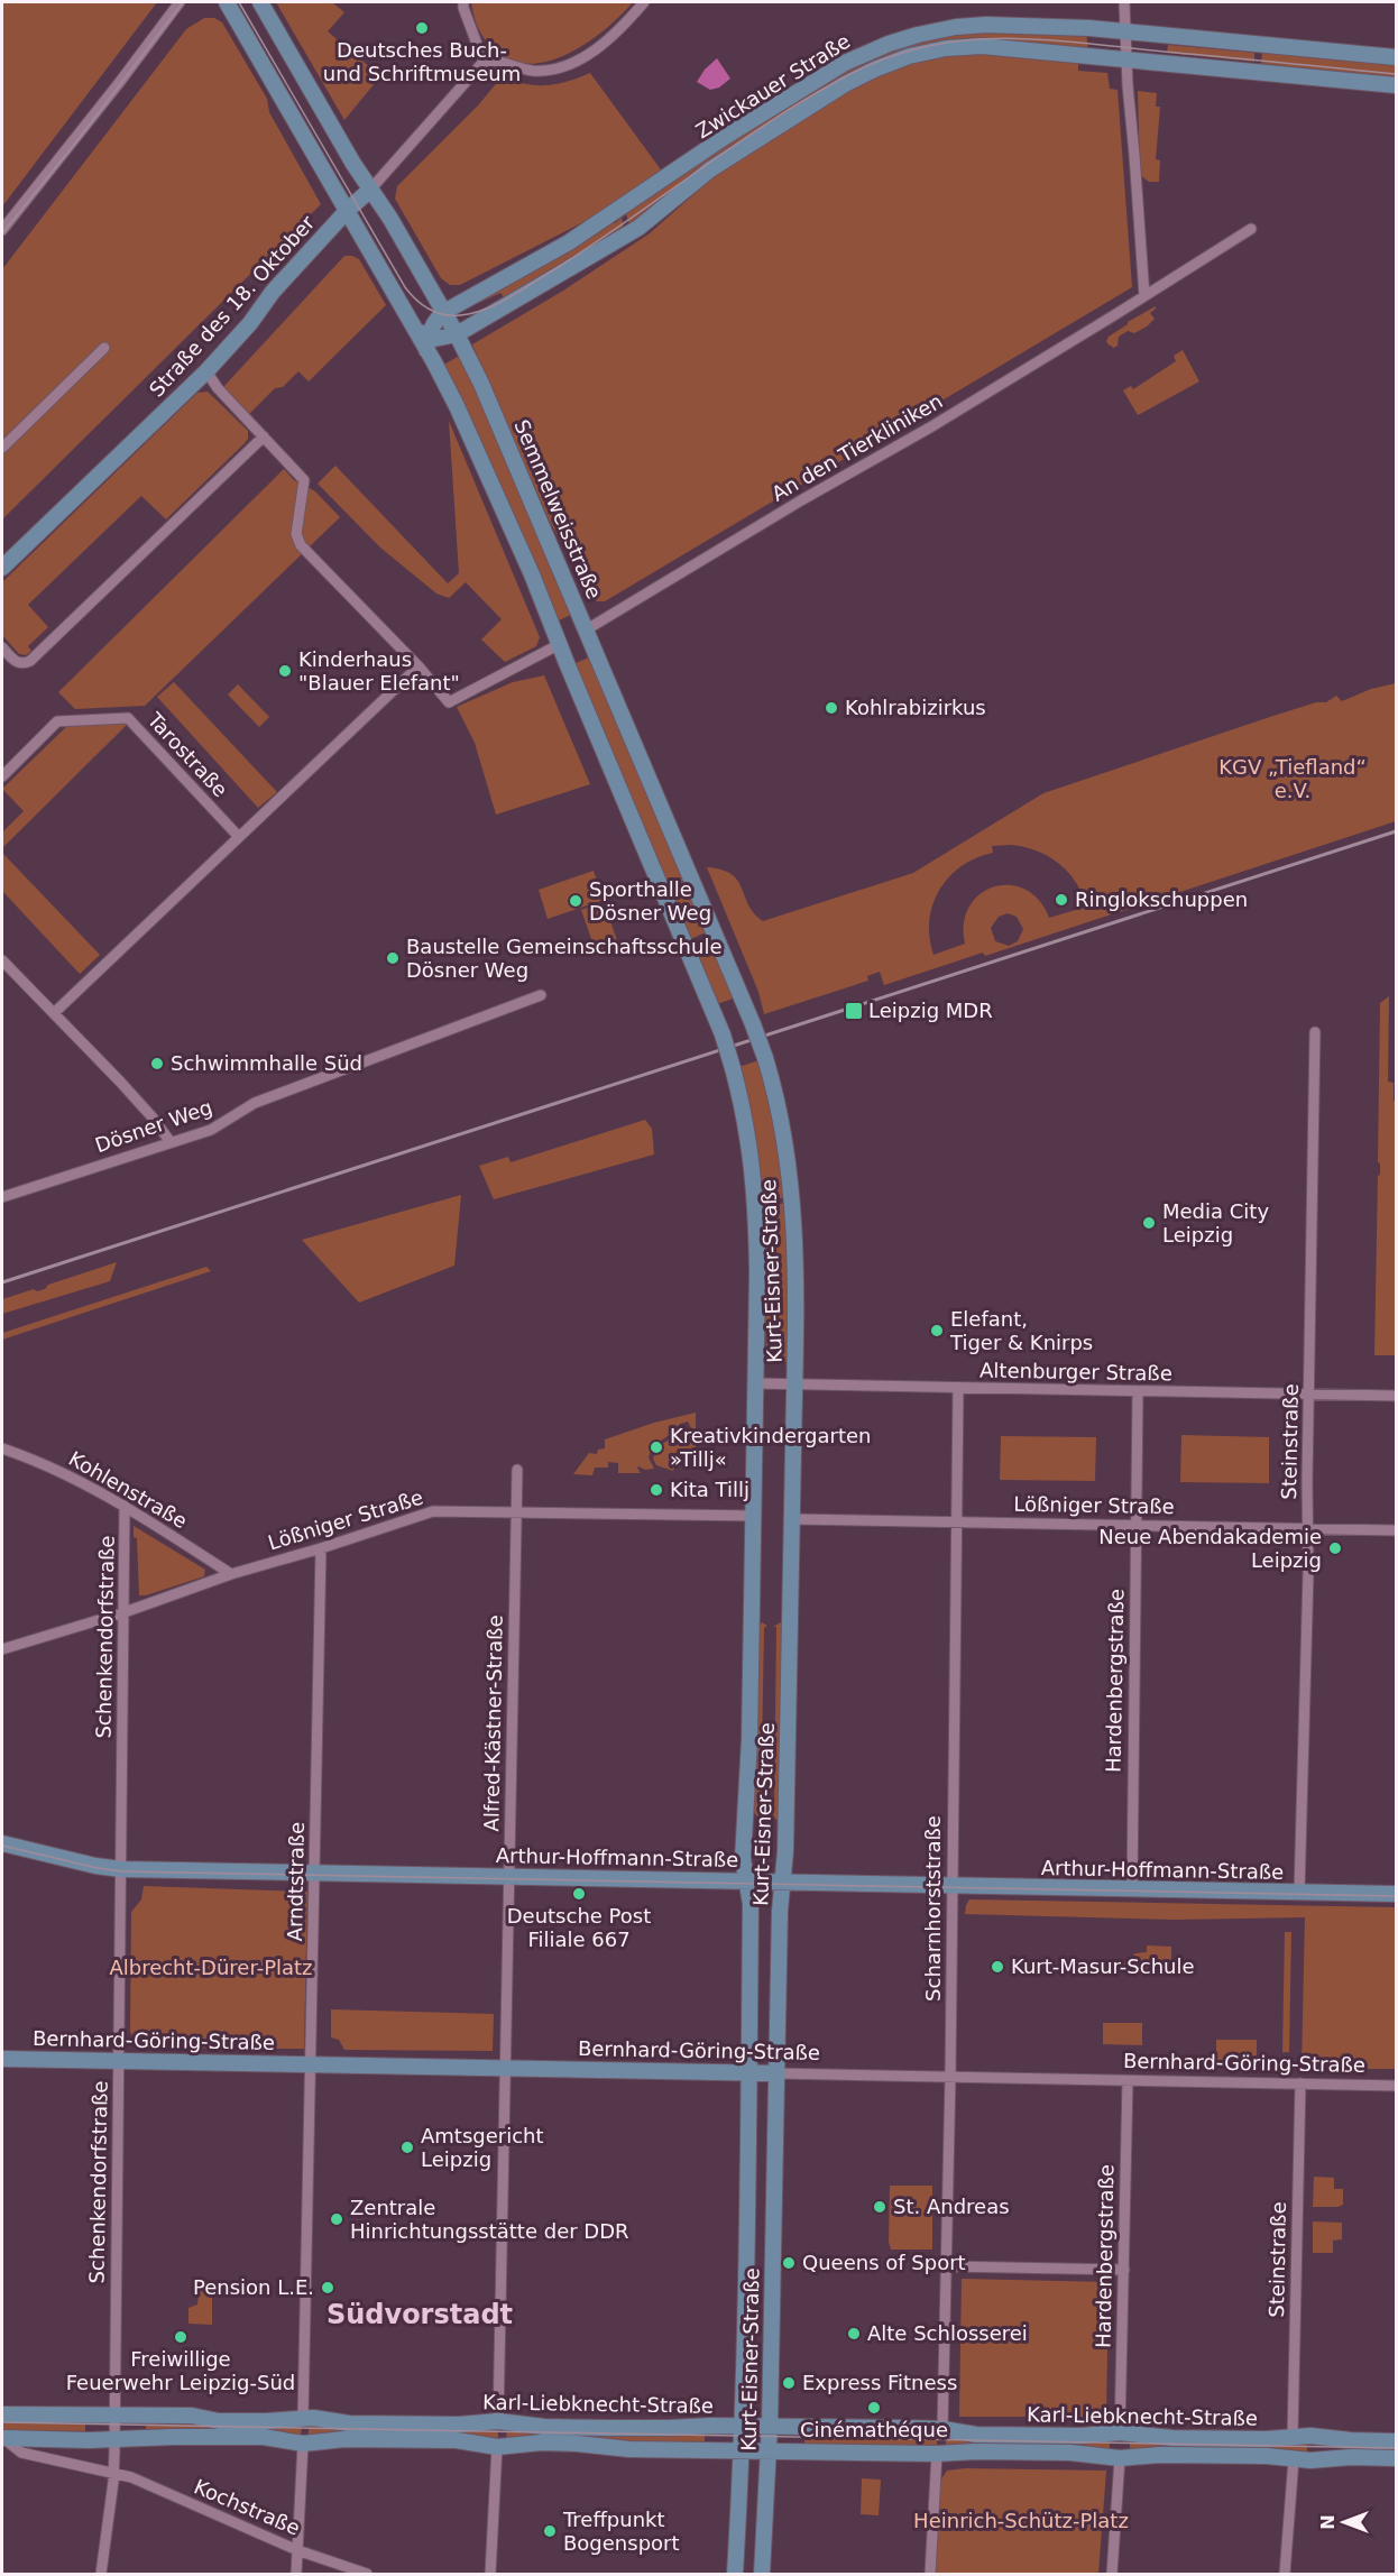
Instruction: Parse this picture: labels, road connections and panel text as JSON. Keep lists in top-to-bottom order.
{
  "streets": {
    "main road": [
      "Zwickauer Straße",
      "Straße des 18. Oktober",
      "Semmelweisstraße",
      "Kurt-Eisner-Straße",
      "Arthur-Hoffmann-Straße",
      "Bernhard-Göring-Straße",
      "Karl-Liebknecht-Straße"
    ],
    "street": [
      "An den Tierkliniken",
      "Tarostraße",
      "Dösner Weg",
      "Altenburger Straße",
      "Steinstraße",
      "Kohlenstraße",
      "Lößniger Straße",
      "Schenkendorfstraße",
      "Hardenbergstraße",
      "Alfred-Kästner-Straße",
      "Arndtstraße",
      "Scharnhorststraße",
      "Kochstraße"
    ]
  },
  "crossings": [
    ["Zwickauer Straße", "Semmelweisstraße"],
    ["Straße des 18. Oktober", "Semmelweisstraße"],
    ["An den Tierkliniken", "Semmelweisstraße"],
    ["Semmelweisstraße", "Kurt-Eisner-Straße"],
    ["Kurt-Eisner-Straße", "Altenburger Straße"],
    ["Kurt-Eisner-Straße", "Lößniger Straße"],
    ["Kurt-Eisner-Straße", "Arthur-Hoffmann-Straße"],
    ["Kurt-Eisner-Straße", "Bernhard-Göring-Straße"],
    ["Kurt-Eisner-Straße", "Karl-Liebknecht-Straße"],
    ["Altenburger Straße", "Steinstraße"],
    ["Altenburger Straße", "Hardenbergstraße"],
    ["Altenburger Straße", "Scharnhorststraße"],
    ["Steinstraße", "Lößniger Straße"],
    ["Steinstraße", "Arthur-Hoffmann-Straße"],
    ["Steinstraße", "Bernhard-Göring-Straße"],
    ["Steinstraße", "Karl-Liebknecht-Straße"],
    ["Kohlenstraße", "Lößniger Straße"],
    ["Kohlenstraße", "Schenkendorfstraße"],
    ["Lößniger Straße", "Schenkendorfstraße"],
    ["Lößniger Straße", "Hardenbergstraße"],
    ["Lößniger Straße", "Alfred-Kästner-Straße"],
    ["Lößniger Straße", "Arndtstraße"],
    ["Lößniger Straße", "Scharnhorststraße"],
    ["Schenkendorfstraße", "Arthur-Hoffmann-Straße"],
    ["Schenkendorfstraße", "Bernhard-Göring-Straße"],
    ["Schenkendorfstraße", "Karl-Liebknecht-Straße"],
    ["Schenkendorfstraße", "Kochstraße"],
    ["Hardenbergstraße", "Arthur-Hoffmann-Straße"],
    ["Hardenbergstraße", "Bernhard-Göring-Straße"],
    ["Hardenbergstraße", "Karl-Liebknecht-Straße"],
    ["Alfred-Kästner-Straße", "Arthur-Hoffmann-Straße"],
    ["Alfred-Kästner-Straße", "Bernhard-Göring-Straße"],
    ["Alfred-Kästner-Straße", "Karl-Liebknecht-Straße"],
    ["Arthur-Hoffmann-Straße", "Arndtstraße"],
    ["Arthur-Hoffmann-Straße", "Scharnhorststraße"],
    ["Arndtstraße", "Bernhard-Göring-Straße"],
    ["Arndtstraße", "Karl-Liebknecht-Straße"],
    ["Scharnhorststraße", "Bernhard-Göring-Straße"],
    ["Scharnhorststraße", "Karl-Liebknecht-Straße"],
    ["Karl-Liebknecht-Straße", "Kochstraße"]
  ],
  "districts": ["Südvorstadt"],
  "parks": ["KGV „Tiefland“ e.V.", "Albrecht-Dürer-Platz", "Heinrich-Schütz-Platz"],
  "places": {
    "other": [
      "Deutsches Buch- und Schriftmuseum",
      "Kinderhaus \"Blauer Elefant\"",
      "Kohlrabizirkus",
      "Ringlokschuppen",
      "Sporthalle Dösner Weg",
      "Baustelle Gemeinschaftsschule Dösner Weg",
      "Schwimmhalle Süd",
      "Media City Leipzig",
      "Elefant, Tiger & Knirps",
      "Kreativkindergarten »Tillj«",
      "Kita Tillj",
      "Neue Abendakademie Leipzig",
      "Deutsche Post Filiale 667",
      "Kurt-Masur-Schule",
      "Amtsgericht Leipzig",
      "St. Andreas",
      "Zentrale Hinrichtungsstätte der DDR",
      "Queens of Sport",
      "Pension L.E.",
      "Alte Schlosserei",
      "Freiwillige Feuerwehr Leipzig-Süd",
      "Express Fitness",
      "Cinémathéque",
      "Treffpunkt Bogensport"
    ],
    "transit": ["Leipzig MDR"]
  },
  "north": "left"
}
